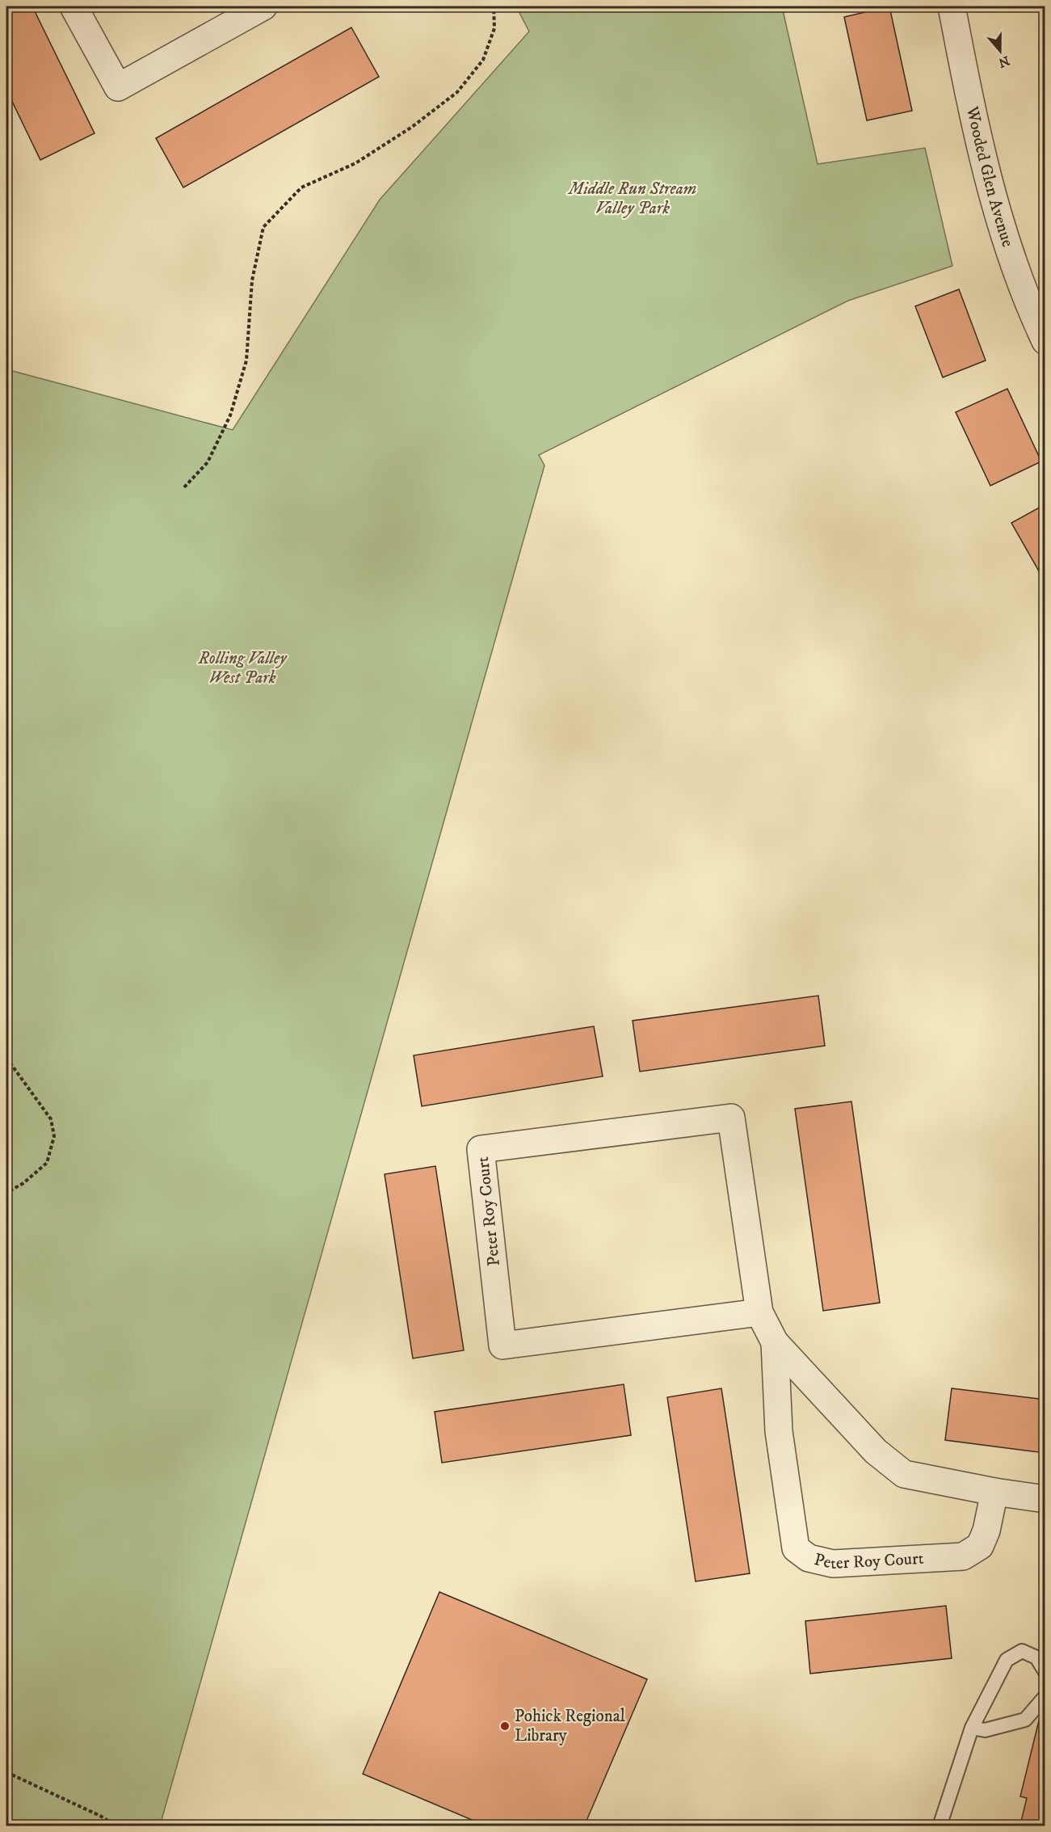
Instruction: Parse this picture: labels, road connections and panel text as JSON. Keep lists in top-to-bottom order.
{
  "streets": {
    "street": ["Wooded Glen Avenue", "Peter Roy Court"]
  },
  "parks": ["Middle Run Stream Valley Park", "Rolling Valley West Park"],
  "places": ["Pohick Regional Library"],
  "north": "bottom"
}
